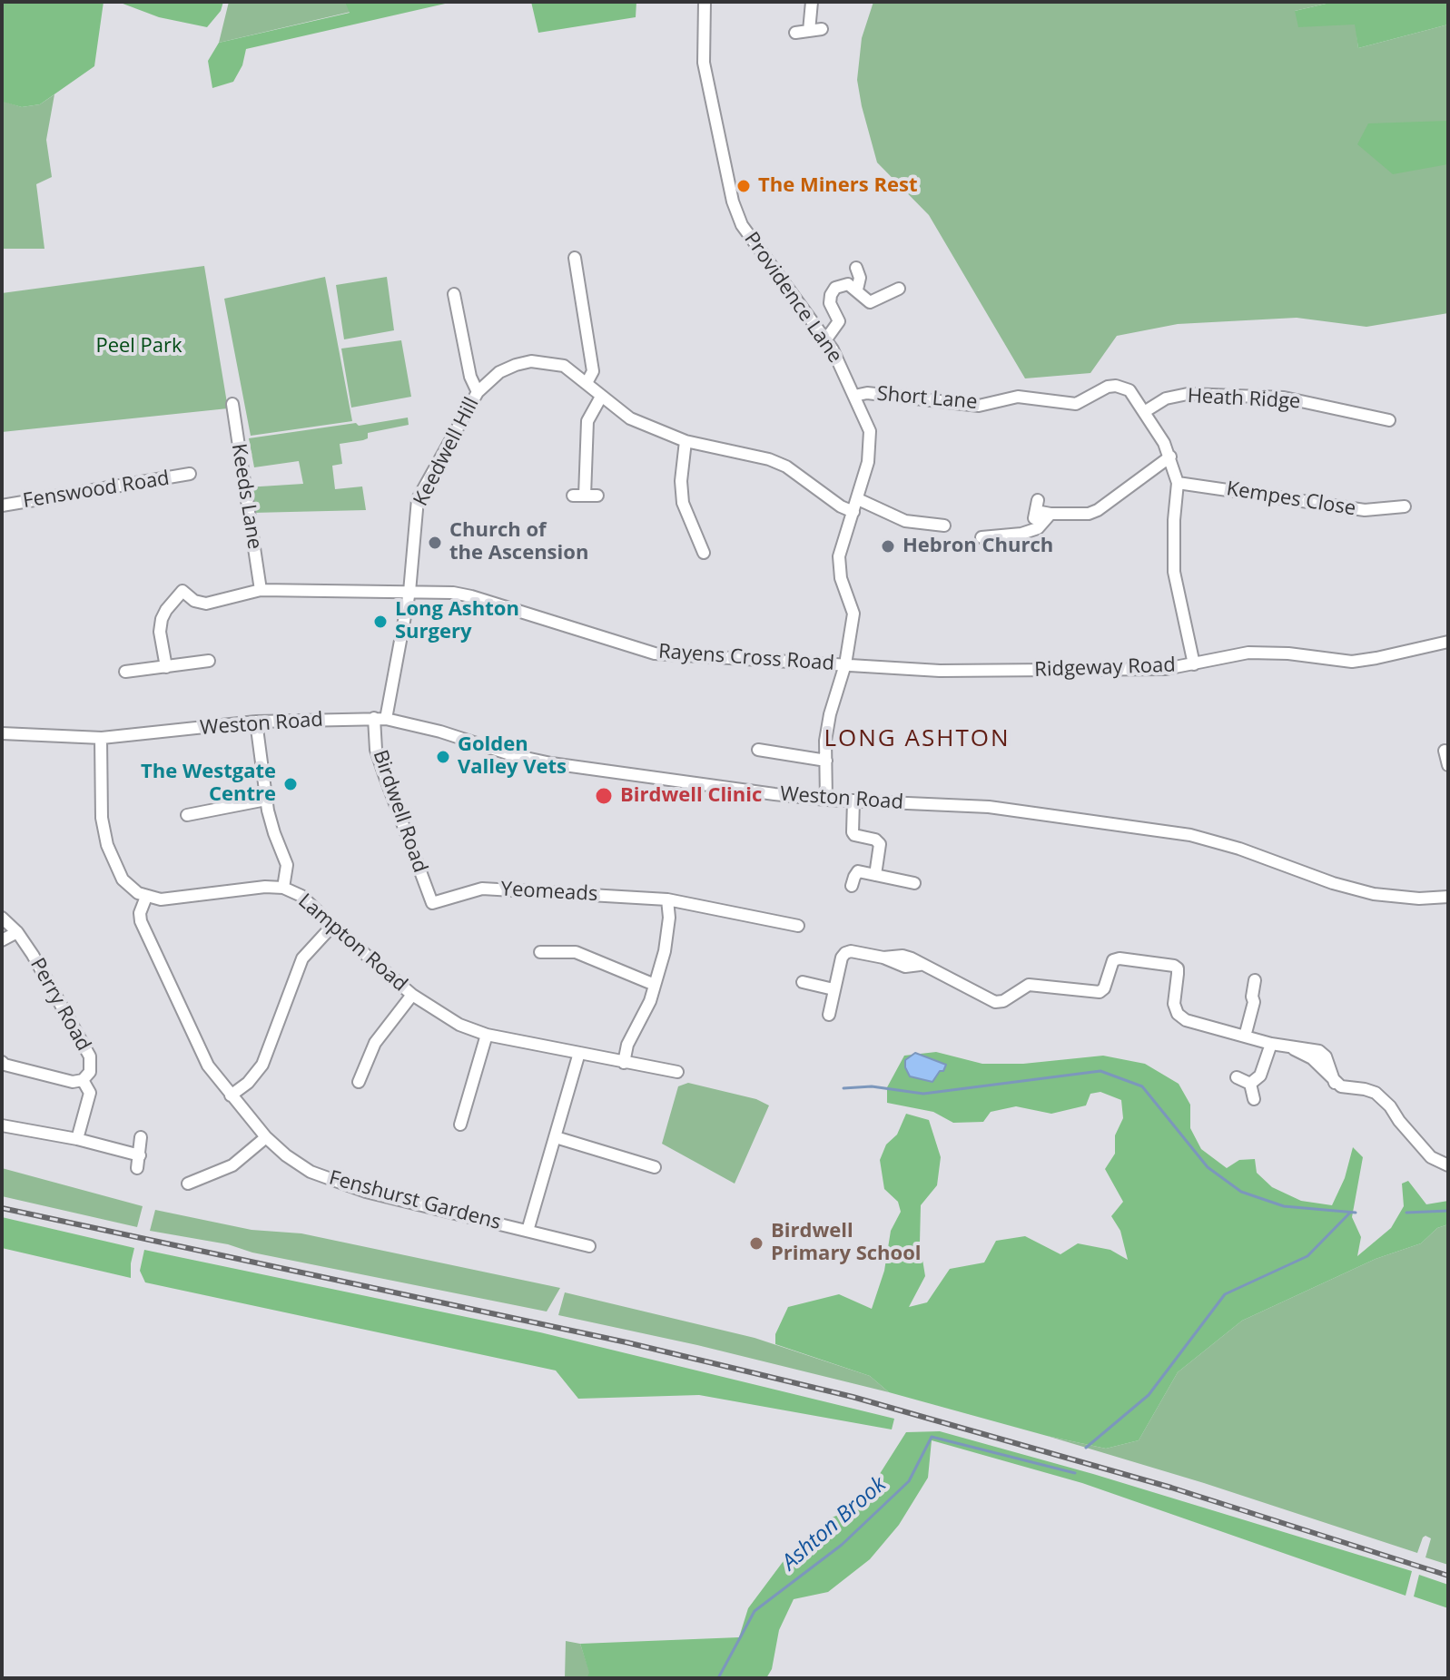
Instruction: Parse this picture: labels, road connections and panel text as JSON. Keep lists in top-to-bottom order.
{
  "streets": {
    "street": [
      "Providence Lane",
      "Short Lane",
      "Heath Ridge",
      "Keedwell Hill",
      "Fenswood Road",
      "Keeds Lane",
      "Kempes Close",
      "Rayens Cross Road",
      "Ridgeway Road",
      "Weston Road",
      "Birdwell Road",
      "Yeomeads",
      "Lampton Road",
      "Perry Road",
      "Fenshurst Gardens"
    ]
  },
  "crossings": [
    ["Providence Lane", "Short Lane"],
    ["Providence Lane", "Keedwell Hill"],
    ["Providence Lane", "Rayens Cross Road"],
    ["Providence Lane", "Ridgeway Road"],
    ["Providence Lane", "Weston Road"],
    ["Short Lane", "Heath Ridge"],
    ["Short Lane", "Kempes Close"],
    ["Keedwell Hill", "Rayens Cross Road"],
    ["Keedwell Hill", "Weston Road"],
    ["Keedwell Hill", "Birdwell Road"],
    ["Keeds Lane", "Rayens Cross Road"],
    ["Rayens Cross Road", "Ridgeway Road"],
    ["Weston Road", "Birdwell Road"],
    ["Birdwell Road", "Yeomeads"],
    ["Lampton Road", "Fenshurst Gardens"]
  ],
  "districts": ["LONG ASHTON"],
  "water": ["Ashton Brook"],
  "parks": ["Peel Park"],
  "places": [
    "The Miners Rest",
    "Church of the Ascension",
    "Hebron Church",
    "Long Ashton Surgery",
    "Golden Valley Vets",
    "The Westgate Centre",
    "Birdwell Clinic",
    "Birdwell Primary School"
  ]
}
